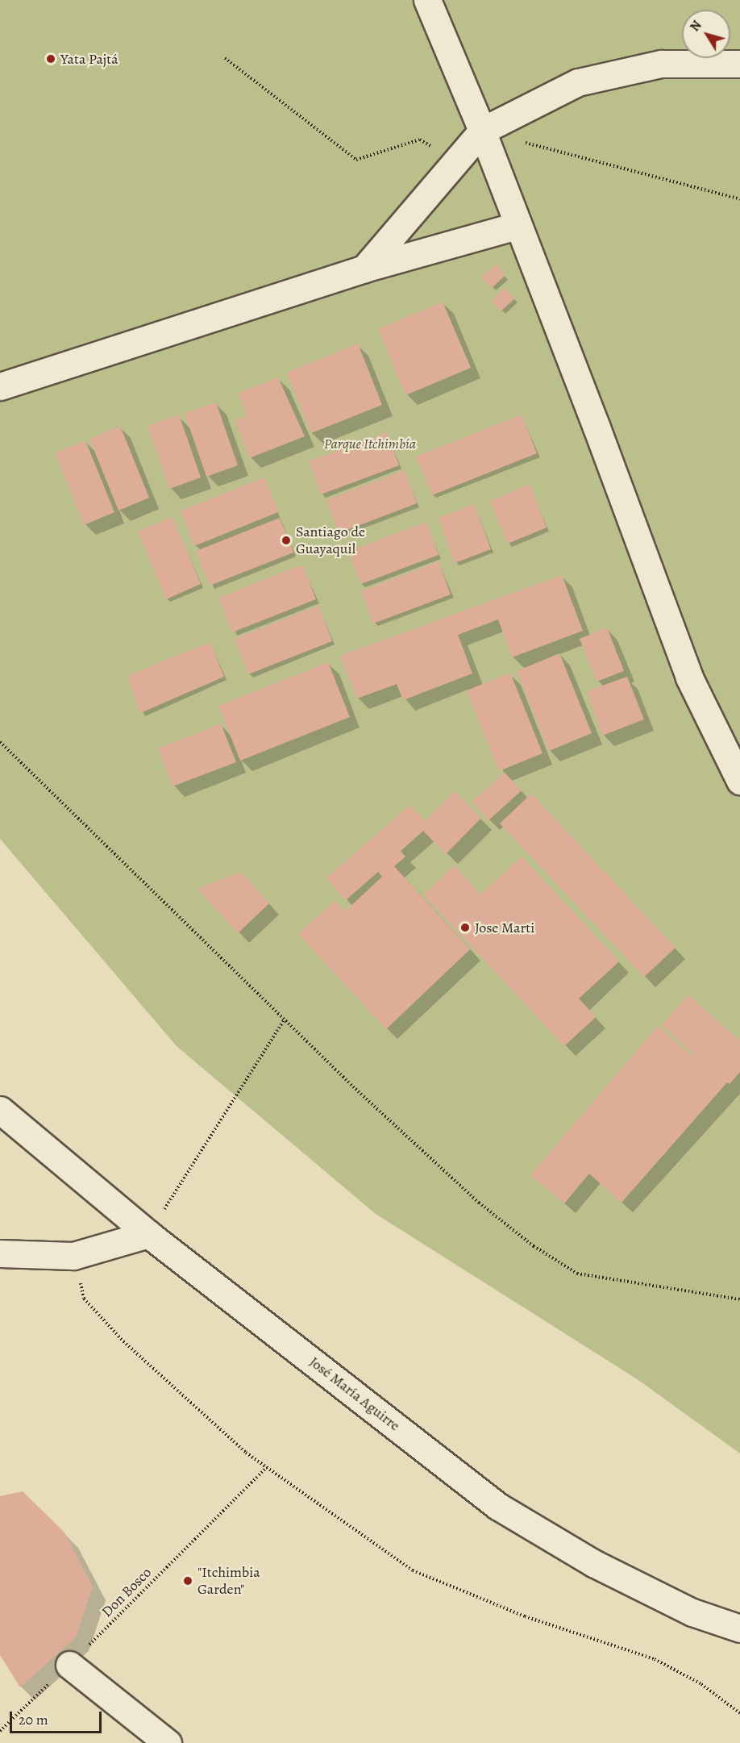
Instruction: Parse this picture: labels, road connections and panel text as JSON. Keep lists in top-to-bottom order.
{
  "streets": {
    "street": ["José María Aguirre"],
    "path": ["Don Bosco"]
  },
  "parks": ["Parque Itchimbía"],
  "places": [
    "Yata Pajtá",
    "Santiago de Guayaquil",
    "Jose Marti",
    "\"Itchimbia Garden\""
  ],
  "scale_bar": "20 m",
  "north": "top left"
}
